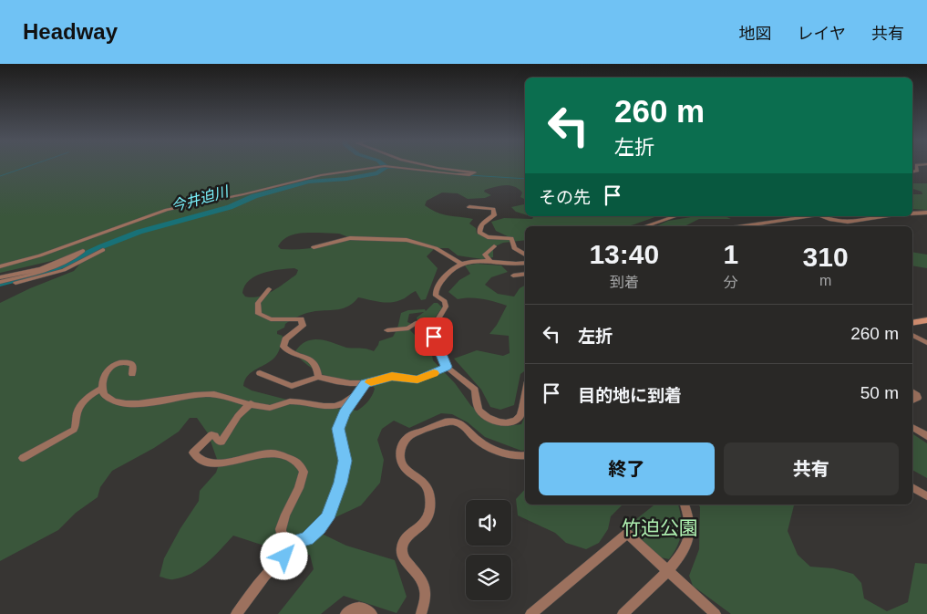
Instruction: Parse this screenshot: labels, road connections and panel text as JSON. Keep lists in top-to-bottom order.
{
  "water": ["今井迫川"],
  "parks": ["竹迫公園"],
  "page": {
    "header": "Headway",
    "nav": ["地図", "レイヤ", "共有"],
    "turn": ["260 m", "左折"],
    "then": "その先",
    "eta": [
      "13:40",
      "到着",
      "1",
      "分",
      "310",
      "m"
    ],
    "list": [
      {
        "name": "左折",
        "value": "260 m"
      },
      {
        "name": "目的地に到着",
        "value": "50 m"
      }
    ],
    "buttons": ["終了", "共有"]
  }
}
